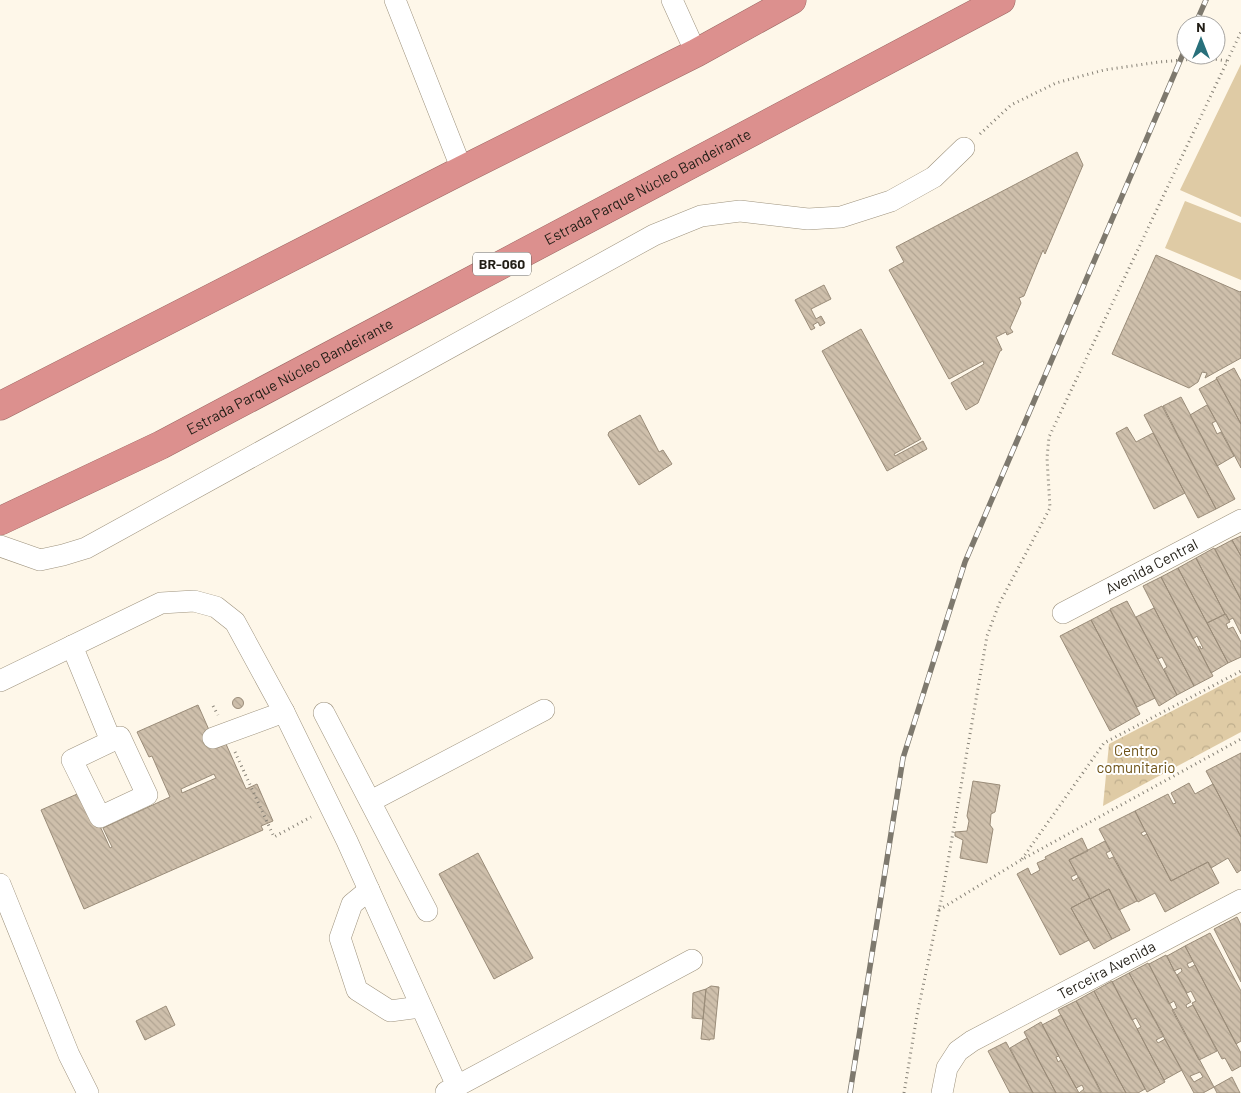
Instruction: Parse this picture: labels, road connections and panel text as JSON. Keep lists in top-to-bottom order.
{
  "streets": {
    "highway": ["Estrada Parque Núcleo Bandeirante", "BR-060"],
    "street": ["Avenida Central", "Terceira Avenida"]
  },
  "parks": ["Centro comunitario"],
  "north": "top"
}
